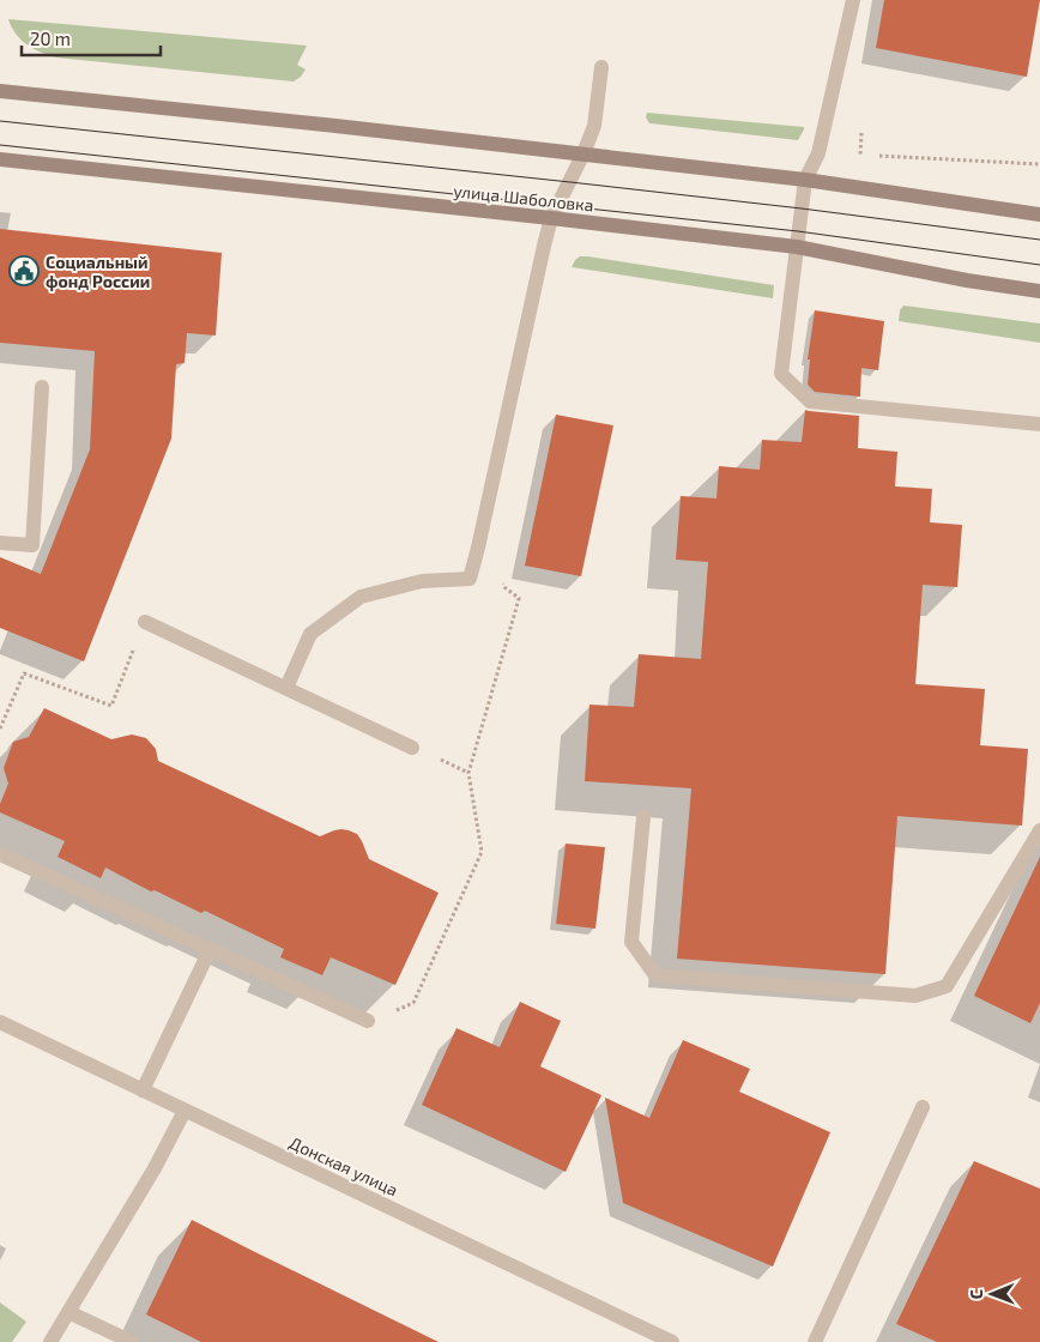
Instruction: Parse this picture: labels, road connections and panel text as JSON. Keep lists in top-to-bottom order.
{
  "streets": {
    "main road": ["улица Шаболовка"],
    "street": ["Донская улица"]
  },
  "places": {
    "public building": ["Социальный фонд России"]
  },
  "scale_bar": "20 m",
  "north": "left"
}
